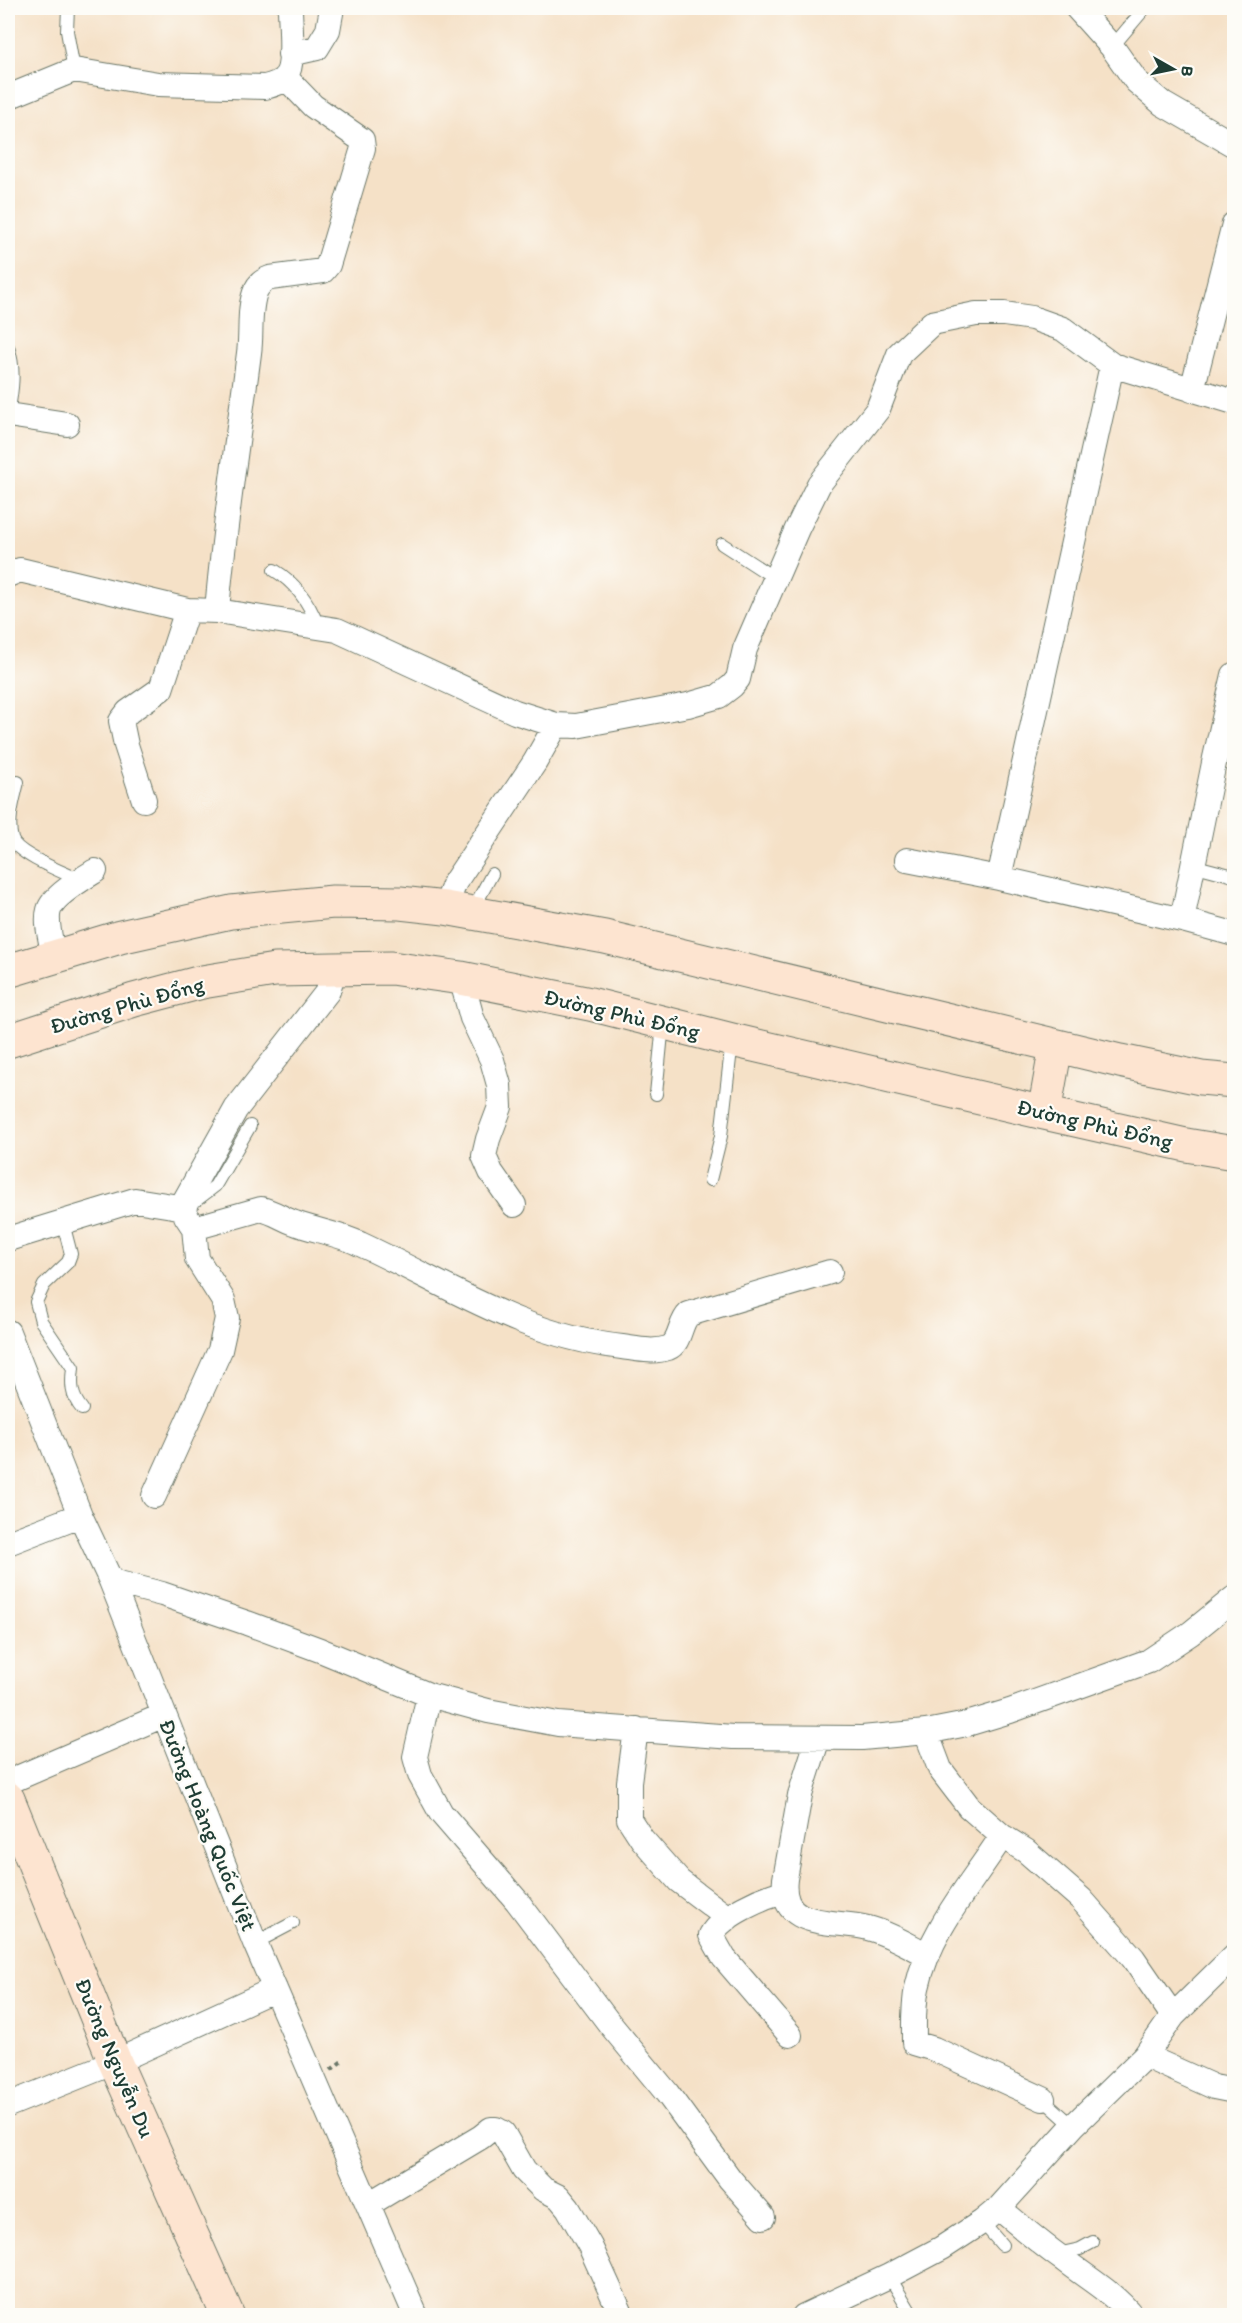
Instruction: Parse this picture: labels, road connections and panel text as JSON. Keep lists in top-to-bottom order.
{
  "streets": {
    "main road": ["Đường Phù Đổng", "Đường Nguyễn Du"],
    "street": ["Đường Hoàng Quốc Việt"]
  },
  "north": "right"
}
